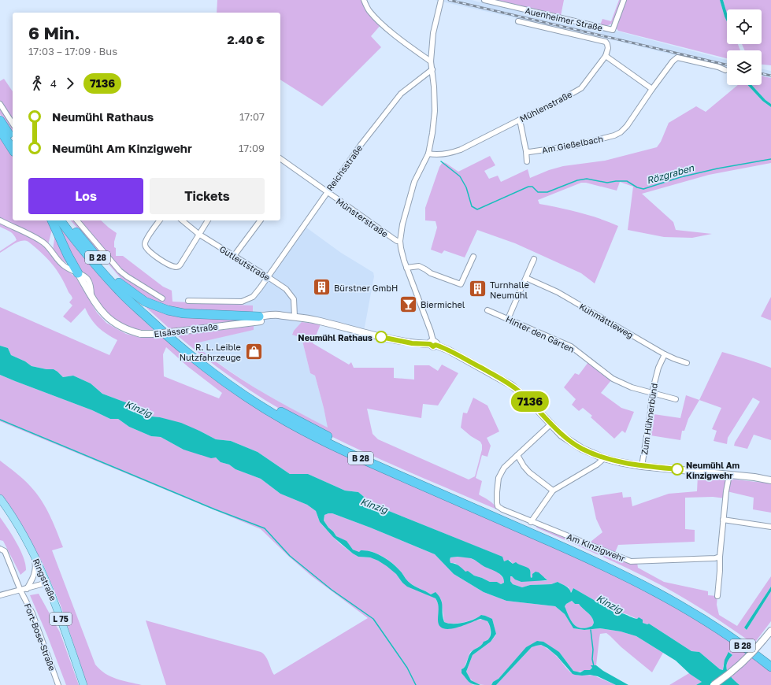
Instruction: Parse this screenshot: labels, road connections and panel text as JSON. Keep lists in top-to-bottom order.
{
  "streets": {
    "highway": ["B 28"],
    "main road": ["Ringstraße", "L 75"],
    "street": [
      "Auenheimer Straße",
      "Mühlenstraße",
      "Am Gießelbach",
      "Reichsstraße",
      "Münsterstraße",
      "Gutleutstraße",
      "Kuhmättleweg",
      "Elsässer Straße",
      "Hinter den Gärten",
      "Zum Hühnerbünd",
      "Am Kinzigwehr",
      "Fort-Bose-Straße"
    ]
  },
  "crossings": [
    ["Reichsstraße", "Münsterstraße"],
    ["Reichsstraße", "Gutleutstraße"],
    ["Gutleutstraße", "Elsässer Straße"],
    ["Kuhmättleweg", "Zum Hühnerbünd"],
    ["Elsässer Straße", "Zum Hühnerbünd"],
    ["Hinter den Gärten", "Zum Hühnerbünd"]
  ],
  "water": ["Rözgraben", "Kinzig"],
  "places": {
    "building": ["Bürstner GmbH", "Turnhalle Neumühl"],
    "bar": ["Biermichel"],
    "other": ["Neumühl Rathaus", "Neumühl Am Kinzigwehr"],
    "shop": ["R. L. Leible Nutzfahrzeuge"]
  },
  "lines": ["bus line 7136"],
  "page": {
    "on_map": "7136",
    "heading": ["6 Min.", "17:03 – 17:09 · Bus", "2.40 €"],
    "legs": ["4", "7136"],
    "list": [
      {
        "name": "Neumühl Rathaus",
        "value": "17:07"
      },
      {
        "name": "Neumühl Am Kinzigwehr",
        "value": "17:09"
      }
    ],
    "buttons": ["Los", "Tickets"]
  }
}
